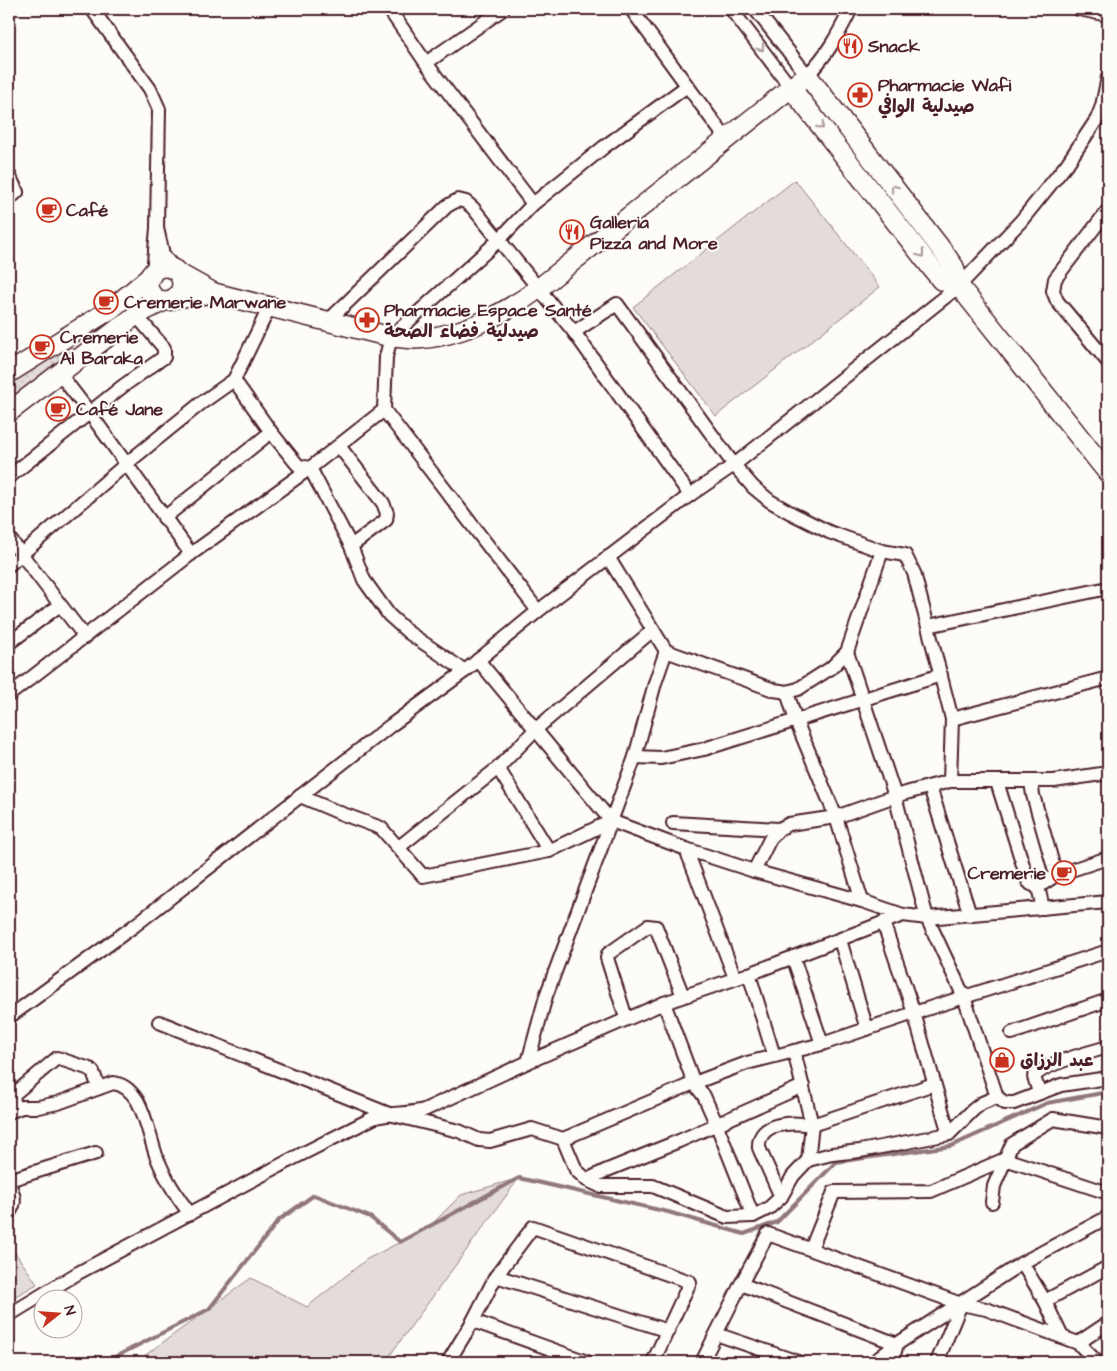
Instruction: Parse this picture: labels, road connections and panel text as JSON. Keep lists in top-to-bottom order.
{
  "places": {
    "restaurant": ["Snack", "Galleria Pizza and More"],
    "pharmacy": ["Pharmacie Wafi صيدلية الوافي", "Pharmacie Espace Santé صيدلية فضاء الصحة"],
    "cafe": [
      "Café",
      "Cremerie Marwane",
      "Cremerie Al Baraka",
      "Café Jane",
      "Cremerie"
    ],
    "shop": ["عبد الرزاق"]
  },
  "north": "right"
}
